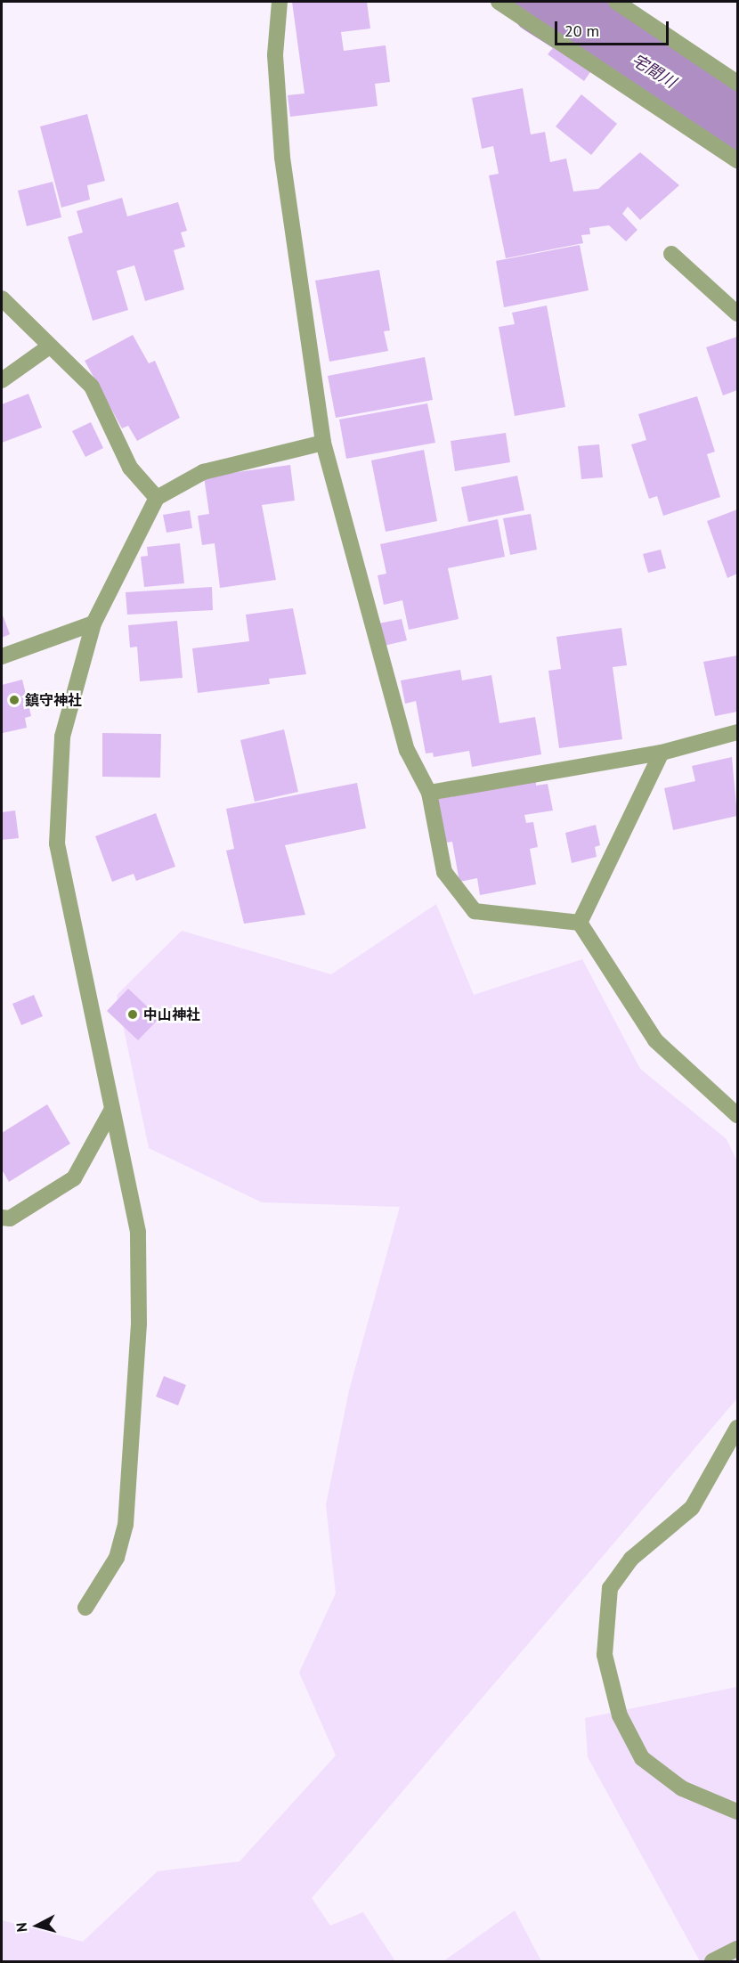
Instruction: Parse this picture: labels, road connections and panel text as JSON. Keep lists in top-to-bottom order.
{
  "water": ["宅間川"],
  "places": ["鎮守神社", "中山神社"],
  "scale_bar": "20 m",
  "north": "left"
}
